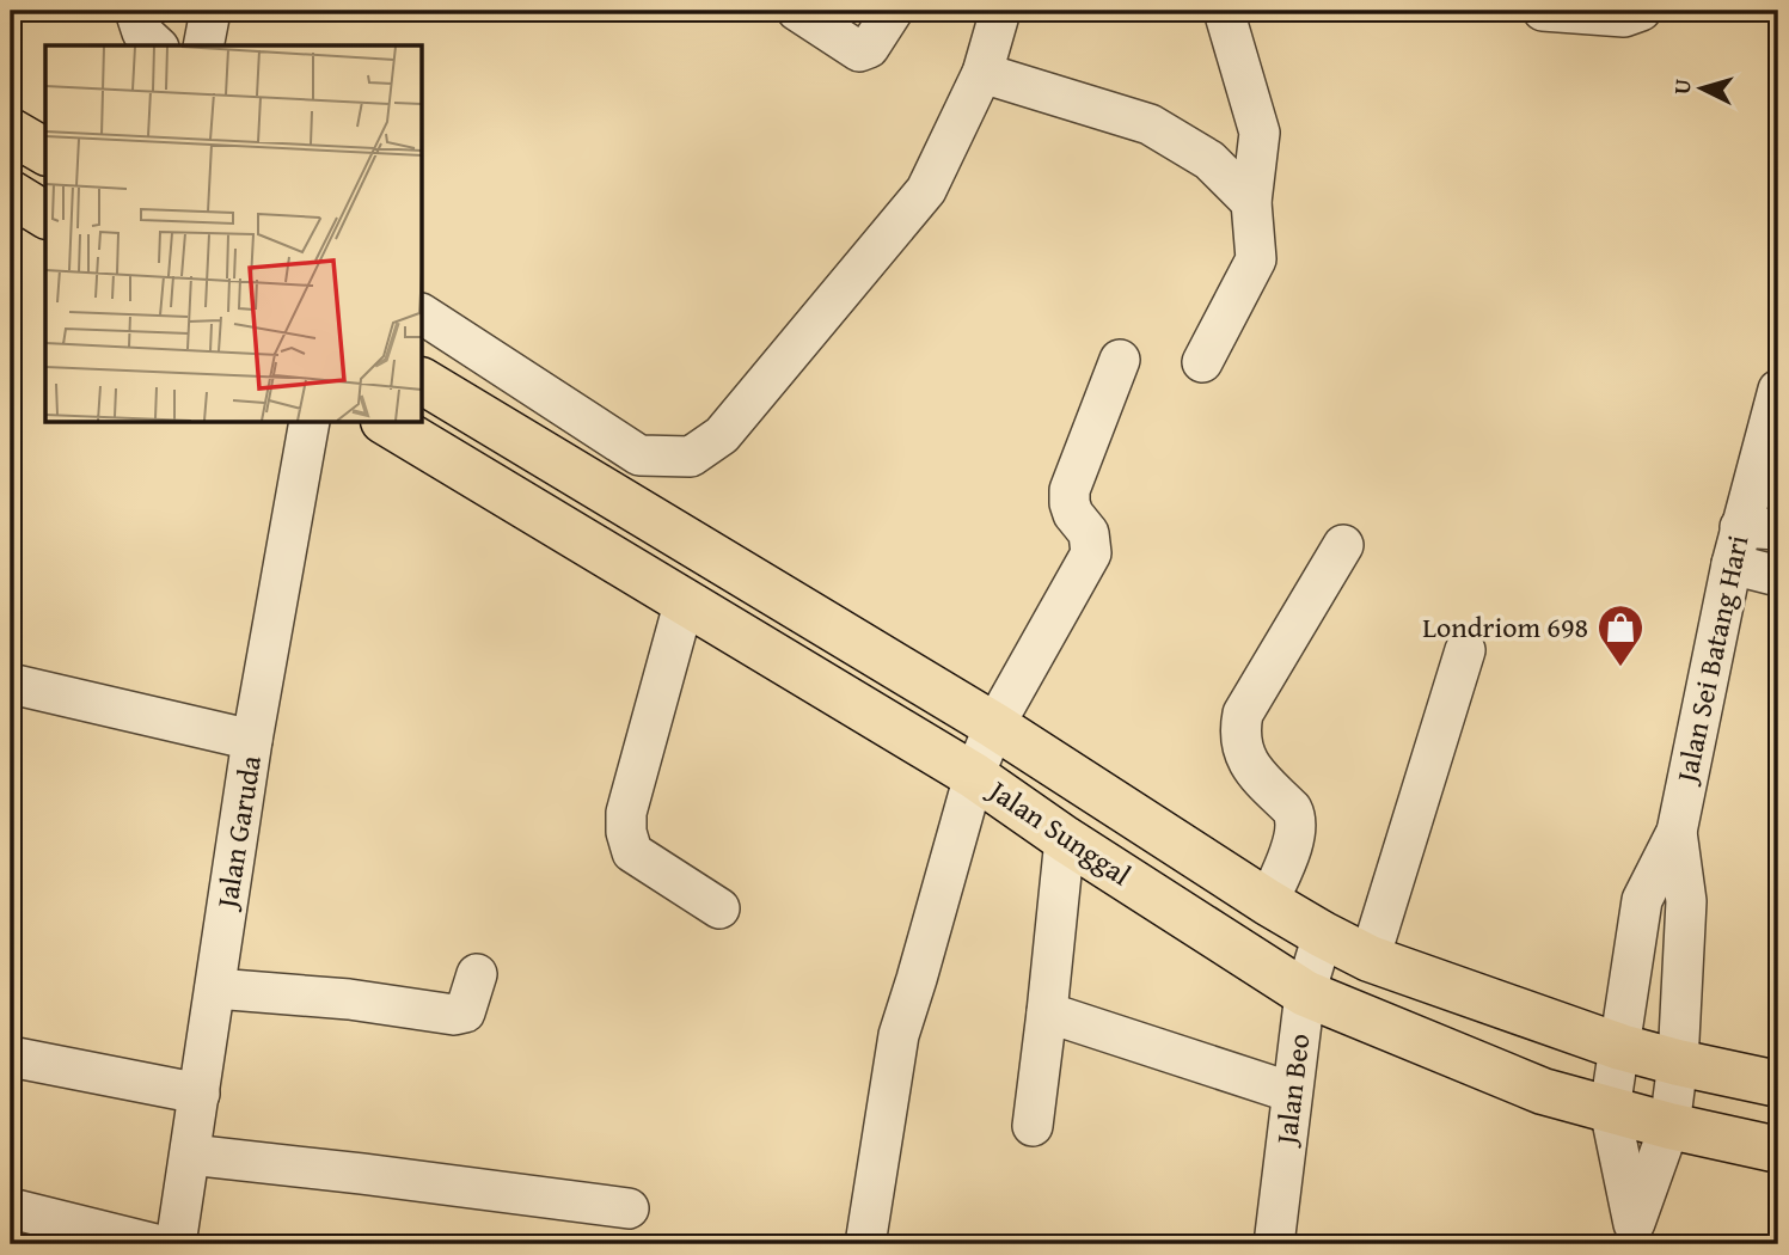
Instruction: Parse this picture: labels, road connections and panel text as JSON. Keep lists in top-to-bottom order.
{
  "streets": {
    "main road": ["Jalan Sunggal"],
    "street": ["Jalan Sei Batang Hari", "Jalan Garuda", "Jalan Beo"]
  },
  "crossings": [
    ["Jalan Sei Batang Hari", "Jalan Sunggal"],
    ["Jalan Sunggal", "Jalan Beo"]
  ],
  "places": {
    "shop": ["Londriom 698"]
  },
  "north": "left"
}
